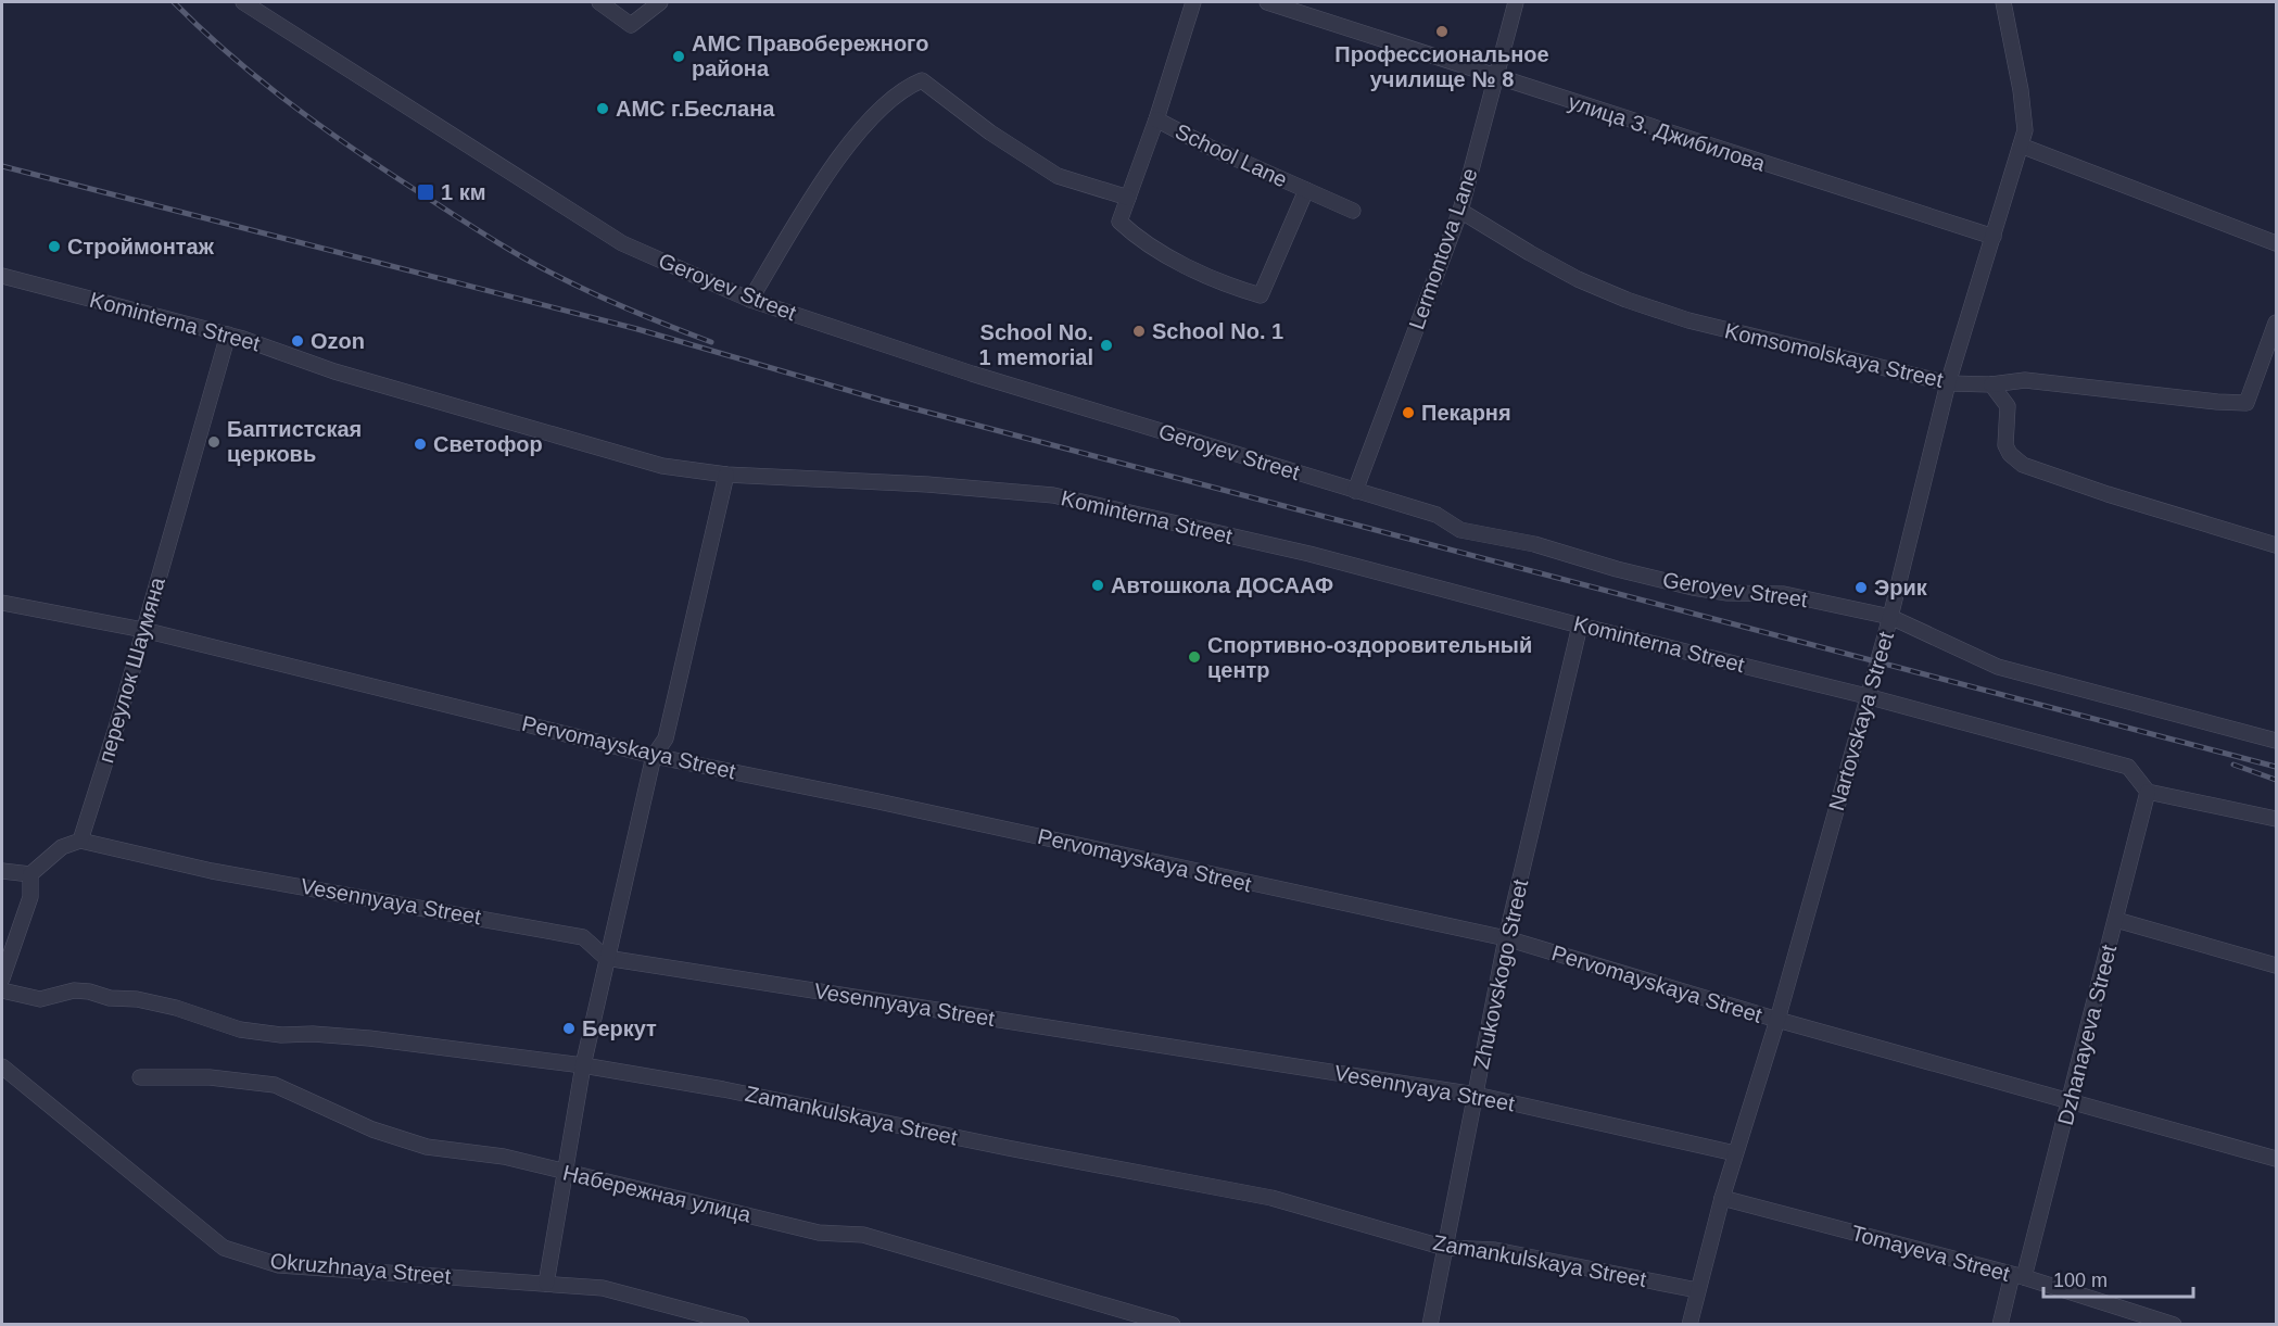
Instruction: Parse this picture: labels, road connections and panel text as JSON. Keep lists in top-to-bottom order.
{
  "streets": {
    "street": [
      "улица З. Джибилова",
      "School Lane",
      "Lermontova Lane",
      "Geroyev Street",
      "Kominterna Street",
      "Komsomolskaya Street",
      "переулок Шаумяна",
      "Nartovskaya Street",
      "Pervomayskaya Street",
      "Vesennyaya Street",
      "Zhukovskogo Street",
      "Dzhanayeva Street",
      "Zamankulskaya Street",
      "Набережная улица",
      "Tomayeva Street",
      "Okruzhnaya Street"
    ]
  },
  "crossings": [
    ["улица З. Джибилова", "Lermontova Lane"],
    ["улица З. Джибилова", "Nartovskaya Street"],
    ["Lermontova Lane", "Geroyev Street"],
    ["Lermontova Lane", "Komsomolskaya Street"],
    ["Geroyev Street", "Nartovskaya Street"],
    ["Kominterna Street", "переулок Шаумяна"],
    ["Kominterna Street", "Nartovskaya Street"],
    ["Kominterna Street", "Zhukovskogo Street"],
    ["Kominterna Street", "Dzhanayeva Street"],
    ["Komsomolskaya Street", "Nartovskaya Street"],
    ["переулок Шаумяна", "Pervomayskaya Street"],
    ["переулок Шаумяна", "Vesennyaya Street"],
    ["Nartovskaya Street", "Pervomayskaya Street"],
    ["Nartovskaya Street", "Vesennyaya Street"],
    ["Nartovskaya Street", "Zamankulskaya Street"],
    ["Nartovskaya Street", "Tomayeva Street"],
    ["Pervomayskaya Street", "Zhukovskogo Street"],
    ["Pervomayskaya Street", "Dzhanayeva Street"],
    ["Vesennyaya Street", "Zhukovskogo Street"],
    ["Zhukovskogo Street", "Zamankulskaya Street"],
    ["Dzhanayeva Street", "Tomayeva Street"]
  ],
  "places": {
    "other": [
      "Профессиональное училище № 8",
      "АМС Правобережного района",
      "АМС г.Беслана",
      "Строймонтаж",
      "School No. 1",
      "Ozon",
      "School No. 1 memorial",
      "Пекарня",
      "Баптистская церковь",
      "Светофор",
      "Автошкола ДОСААФ",
      "Эрик",
      "Спортивно-оздоровительный центр",
      "Беркут"
    ],
    "transit": ["1 км"]
  },
  "scale_bar": "100 m"
}
